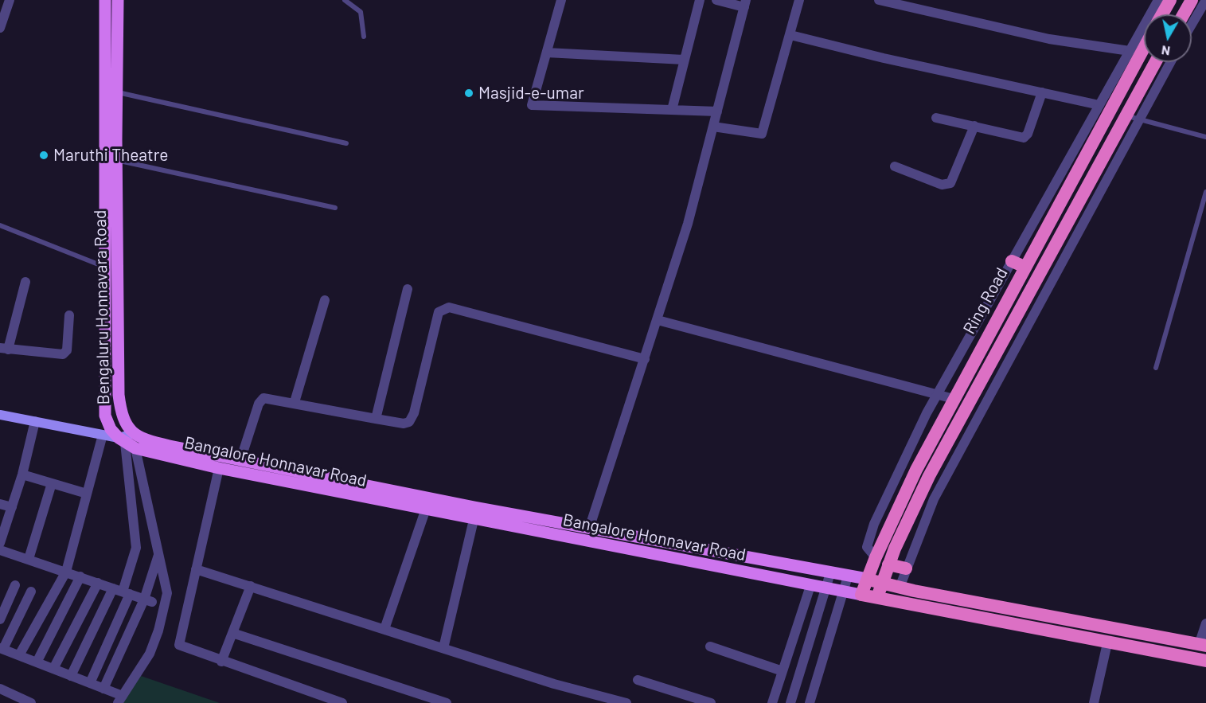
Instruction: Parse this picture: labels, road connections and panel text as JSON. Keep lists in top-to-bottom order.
{
  "streets": {
    "highway": ["Ring Road"],
    "main road": ["Bengaluru Honnavara Road", "Bangalore Honnavar Road"]
  },
  "crossings": [
    ["Ring Road", "Bangalore Honnavar Road"],
    ["Bengaluru Honnavara Road", "Bangalore Honnavar Road"]
  ],
  "places": ["Masjid-e-umar", "Maruthi Theatre"],
  "north": "bottom"
}
